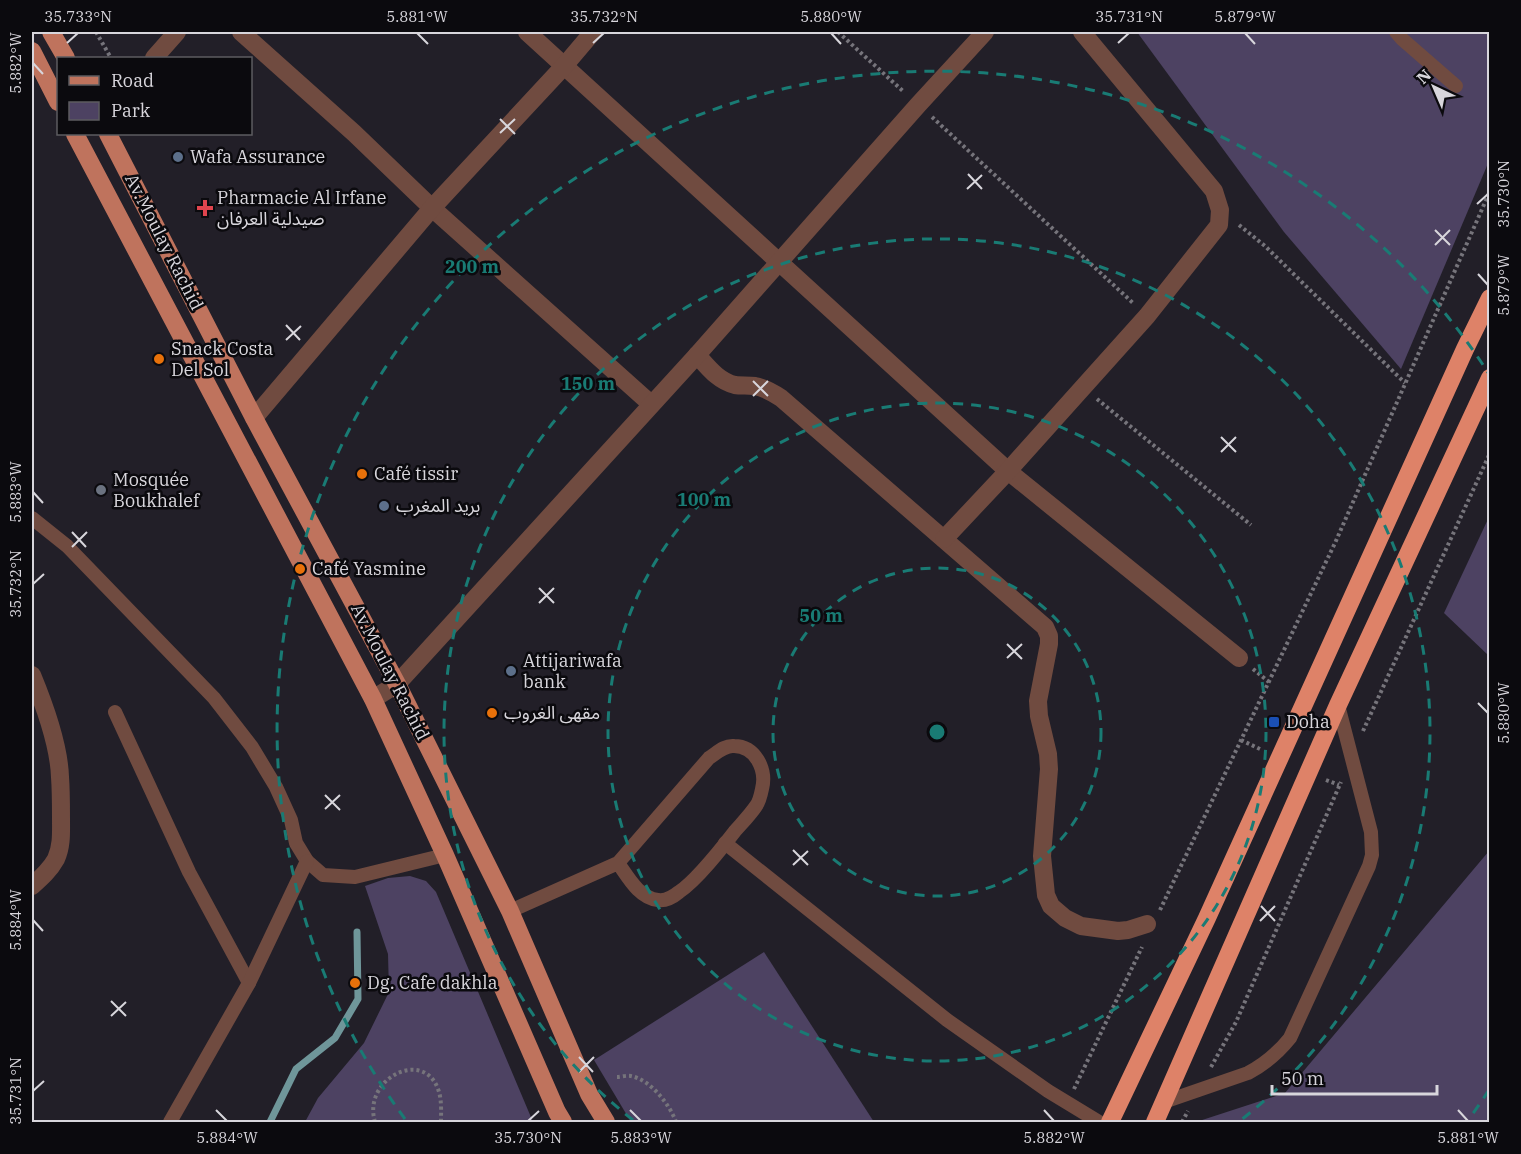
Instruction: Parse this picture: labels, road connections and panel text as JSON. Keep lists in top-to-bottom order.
{
  "streets": {
    "main road": ["Av.Moulay Rachid"]
  },
  "places": {
    "other": [
      "Wafa Assurance",
      "Snack Costa Del Sol",
      "Café tissir",
      "Mosquée Boukhalef",
      "بريد المغرب",
      "Café Yasmine",
      "Attijariwafa bank",
      "مقهى الغروب",
      "Dg. Cafe dakhla"
    ],
    "health": ["Pharmacie Al Irfane صيدلية العرفان"],
    "transit": ["Doha"]
  },
  "legend": ["Road", "Park"],
  "scale_bar": "50 m",
  "north": "top left",
  "coordinates": [
    "35.733°N",
    "5.881°W",
    "35.732°N",
    "5.880°W",
    "35.731°N",
    "5.879°W",
    "5.882°W",
    "35.730°N",
    "5.883°W",
    "5.884°W"
  ],
  "rings": [
    "200 m",
    "150 m",
    "100 m",
    "50 m"
  ]
}
